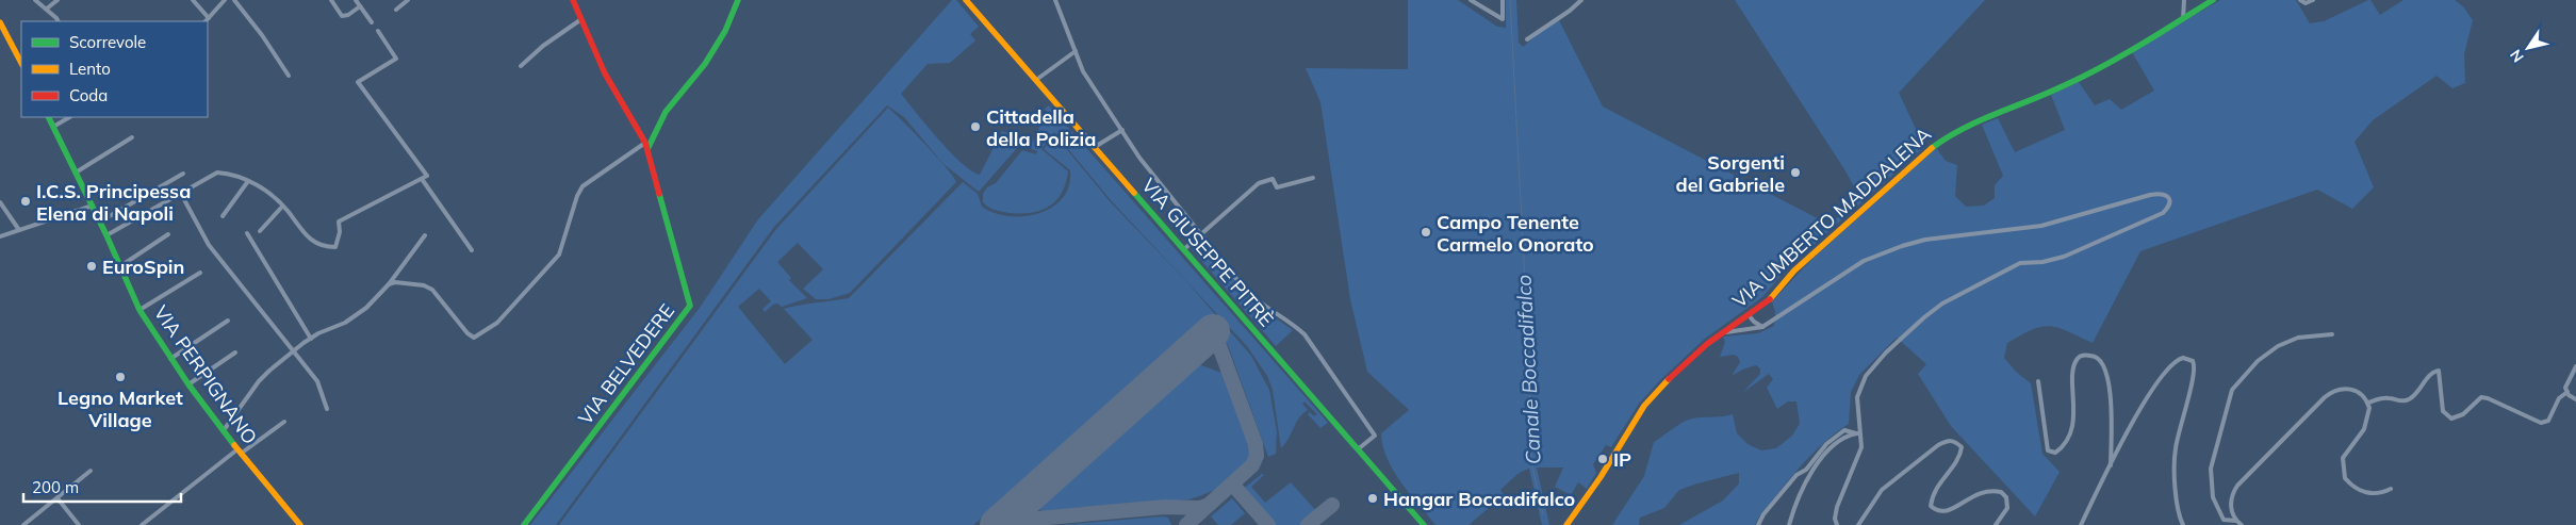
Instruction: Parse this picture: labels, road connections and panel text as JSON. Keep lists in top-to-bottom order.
{
  "streets": {
    "street": [
      "VIA UMBERTO MADDALENA",
      "VIA GIUSEPPE PITRÈ",
      "VIA BELVEDERE",
      "VIA PERPIGNANO"
    ]
  },
  "water": ["Canale Boccadifalco"],
  "places": [
    "Cittadella della Polizia",
    "Sorgenti del Gabriele",
    "I.C.S. Principessa Elena di Napoli",
    "Campo Tenente Carmelo Onorato",
    "EuroSpin",
    "Legno Market Village",
    "IP",
    "Hangar Boccadifalco"
  ],
  "legend": ["Scorrevole", "Lento", "Coda"],
  "scale_bar": "200 m",
  "north": "bottom left"
}
